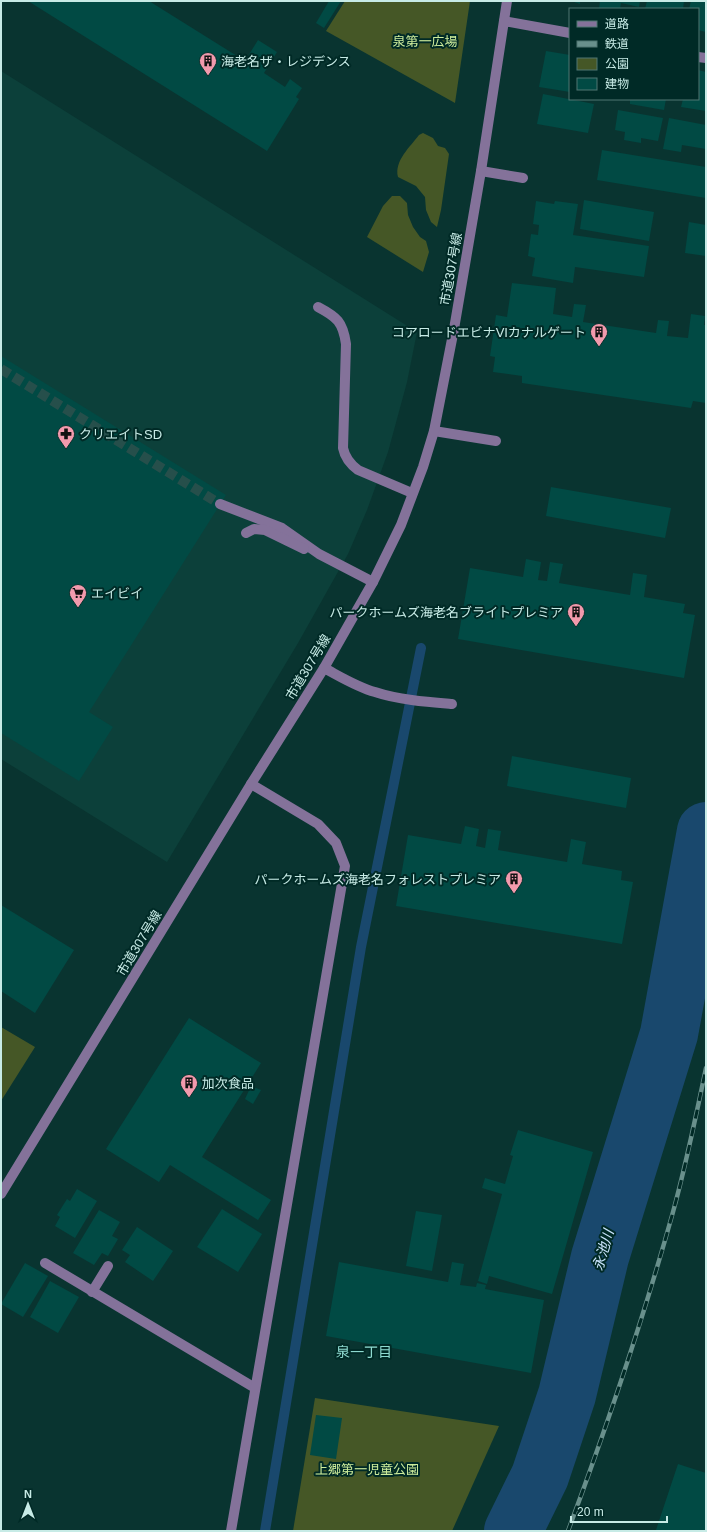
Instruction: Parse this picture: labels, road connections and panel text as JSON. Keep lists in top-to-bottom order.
{
  "streets": {
    "street": ["市道307号線"]
  },
  "districts": ["泉一丁目"],
  "water": ["永池川"],
  "parks": ["泉第一広場", "上郷第一児童公園"],
  "places": {
    "building": [
      "海老名ザ・レジデンス",
      "コアロードエビナVIカナルゲート",
      "パークホームズ海老名ブライトプレミア",
      "パークホームズ海老名フォレストプレミア",
      "加次食品"
    ],
    "pharmacy": ["クリエイトSD"],
    "supermarket": ["エイビイ"]
  },
  "legend": [
    "道路",
    "鉄道",
    "公園",
    "建物"
  ],
  "scale_bar": "20 m",
  "north": "top"
}
